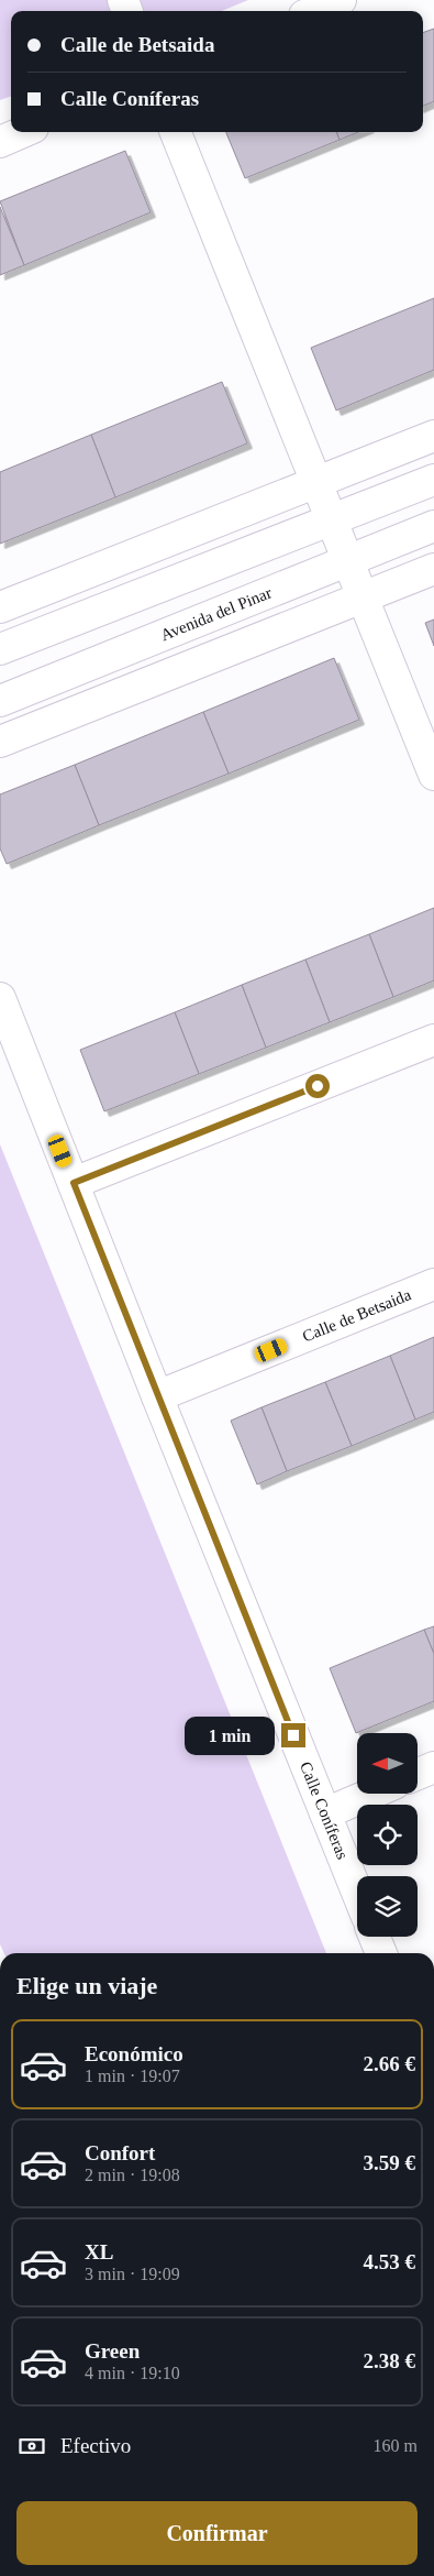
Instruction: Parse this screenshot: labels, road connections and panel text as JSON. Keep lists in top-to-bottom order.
{
  "streets": {
    "street": ["Avenida del Pinar", "Calle de Betsaida", "Calle Coníferas"]
  },
  "crossings": [
    ["Calle de Betsaida", "Calle Coníferas"]
  ],
  "north": "left",
  "page": {
    "banner": ["Calle de Betsaida", "Calle Coníferas"],
    "bubble": "1 min",
    "heading": "Elige un viaje",
    "list": [
      {
        "name": "Económico",
        "note": "1 min · 19:07",
        "value": "2.66 €"
      },
      {
        "name": "Confort",
        "note": "2 min · 19:08",
        "value": "3.59 €"
      },
      {
        "name": "XL",
        "note": "3 min · 19:09",
        "value": "4.53 €"
      },
      {
        "name": "Green",
        "note": "4 min · 19:10",
        "value": "2.38 €"
      }
    ],
    "pay": ["Efectivo", "160 m"],
    "buttons": "Confirmar"
  }
}
